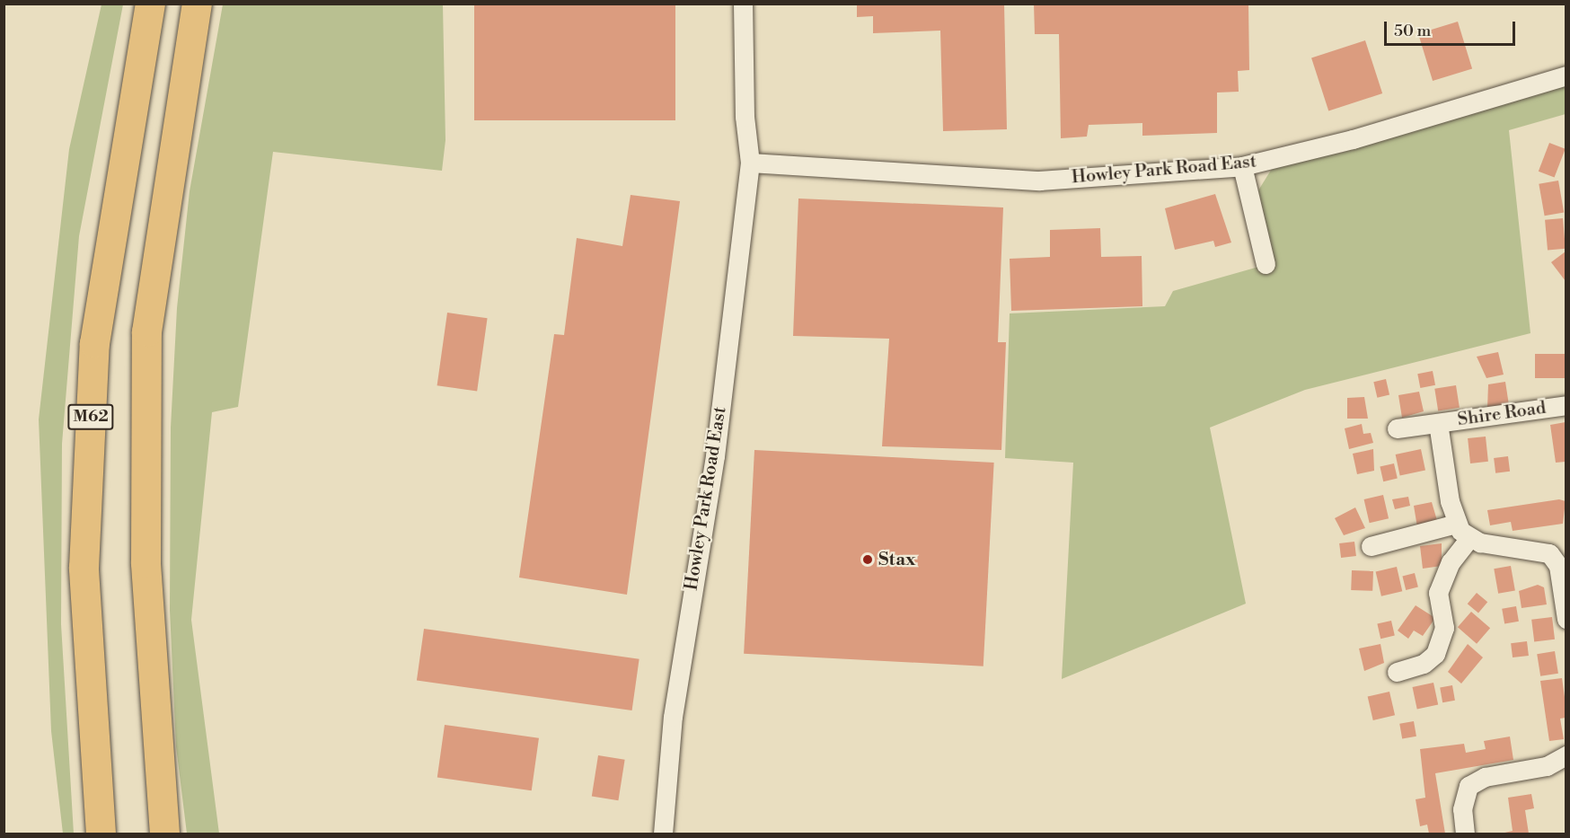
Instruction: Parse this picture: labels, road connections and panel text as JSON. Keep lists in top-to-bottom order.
{
  "streets": {
    "highway": ["M62"],
    "street": ["Howley Park Road East", "Shire Road"]
  },
  "places": ["Stax"],
  "scale_bar": "50 m"
}
